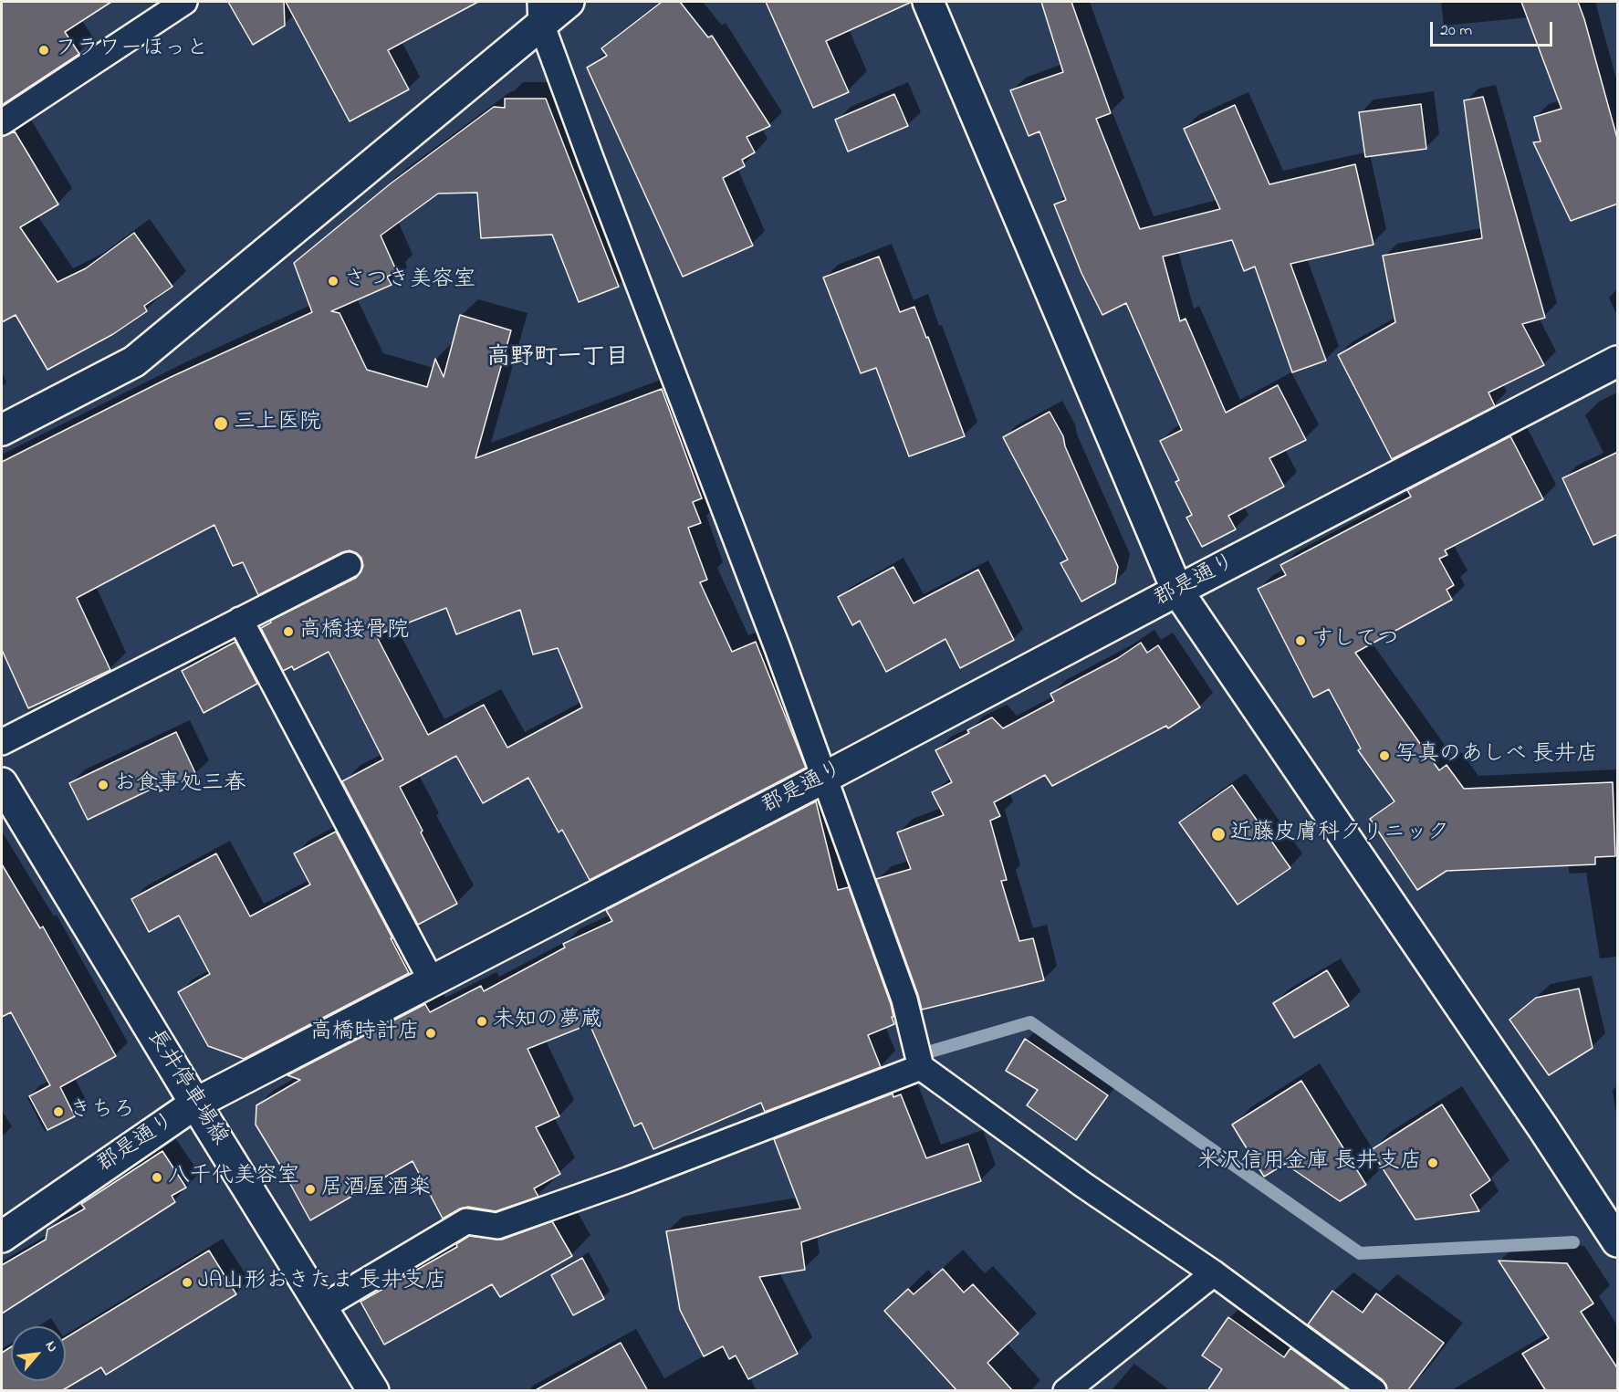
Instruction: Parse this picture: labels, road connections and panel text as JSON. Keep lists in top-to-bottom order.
{
  "streets": {
    "street": ["郡是通り", "長井停車場線"]
  },
  "crossings": [
    ["郡是通り", "長井停車場線"]
  ],
  "districts": ["高野町一丁目"],
  "places": [
    "フラワーほっと",
    "さつき美容室",
    "三上医院",
    "高橋接骨院",
    "すしてつ",
    "写真のあしべ 長井店",
    "お食事処三春",
    "近藤皮膚科クリニック",
    "未知の夢蔵",
    "高橋時計店",
    "きちろ",
    "米沢信用金庫 長井支店",
    "八千代美容室",
    "居酒屋酒楽",
    "JA山形おきたま 長井支店"
  ],
  "scale_bar": "20 m",
  "north": "top right"
}
